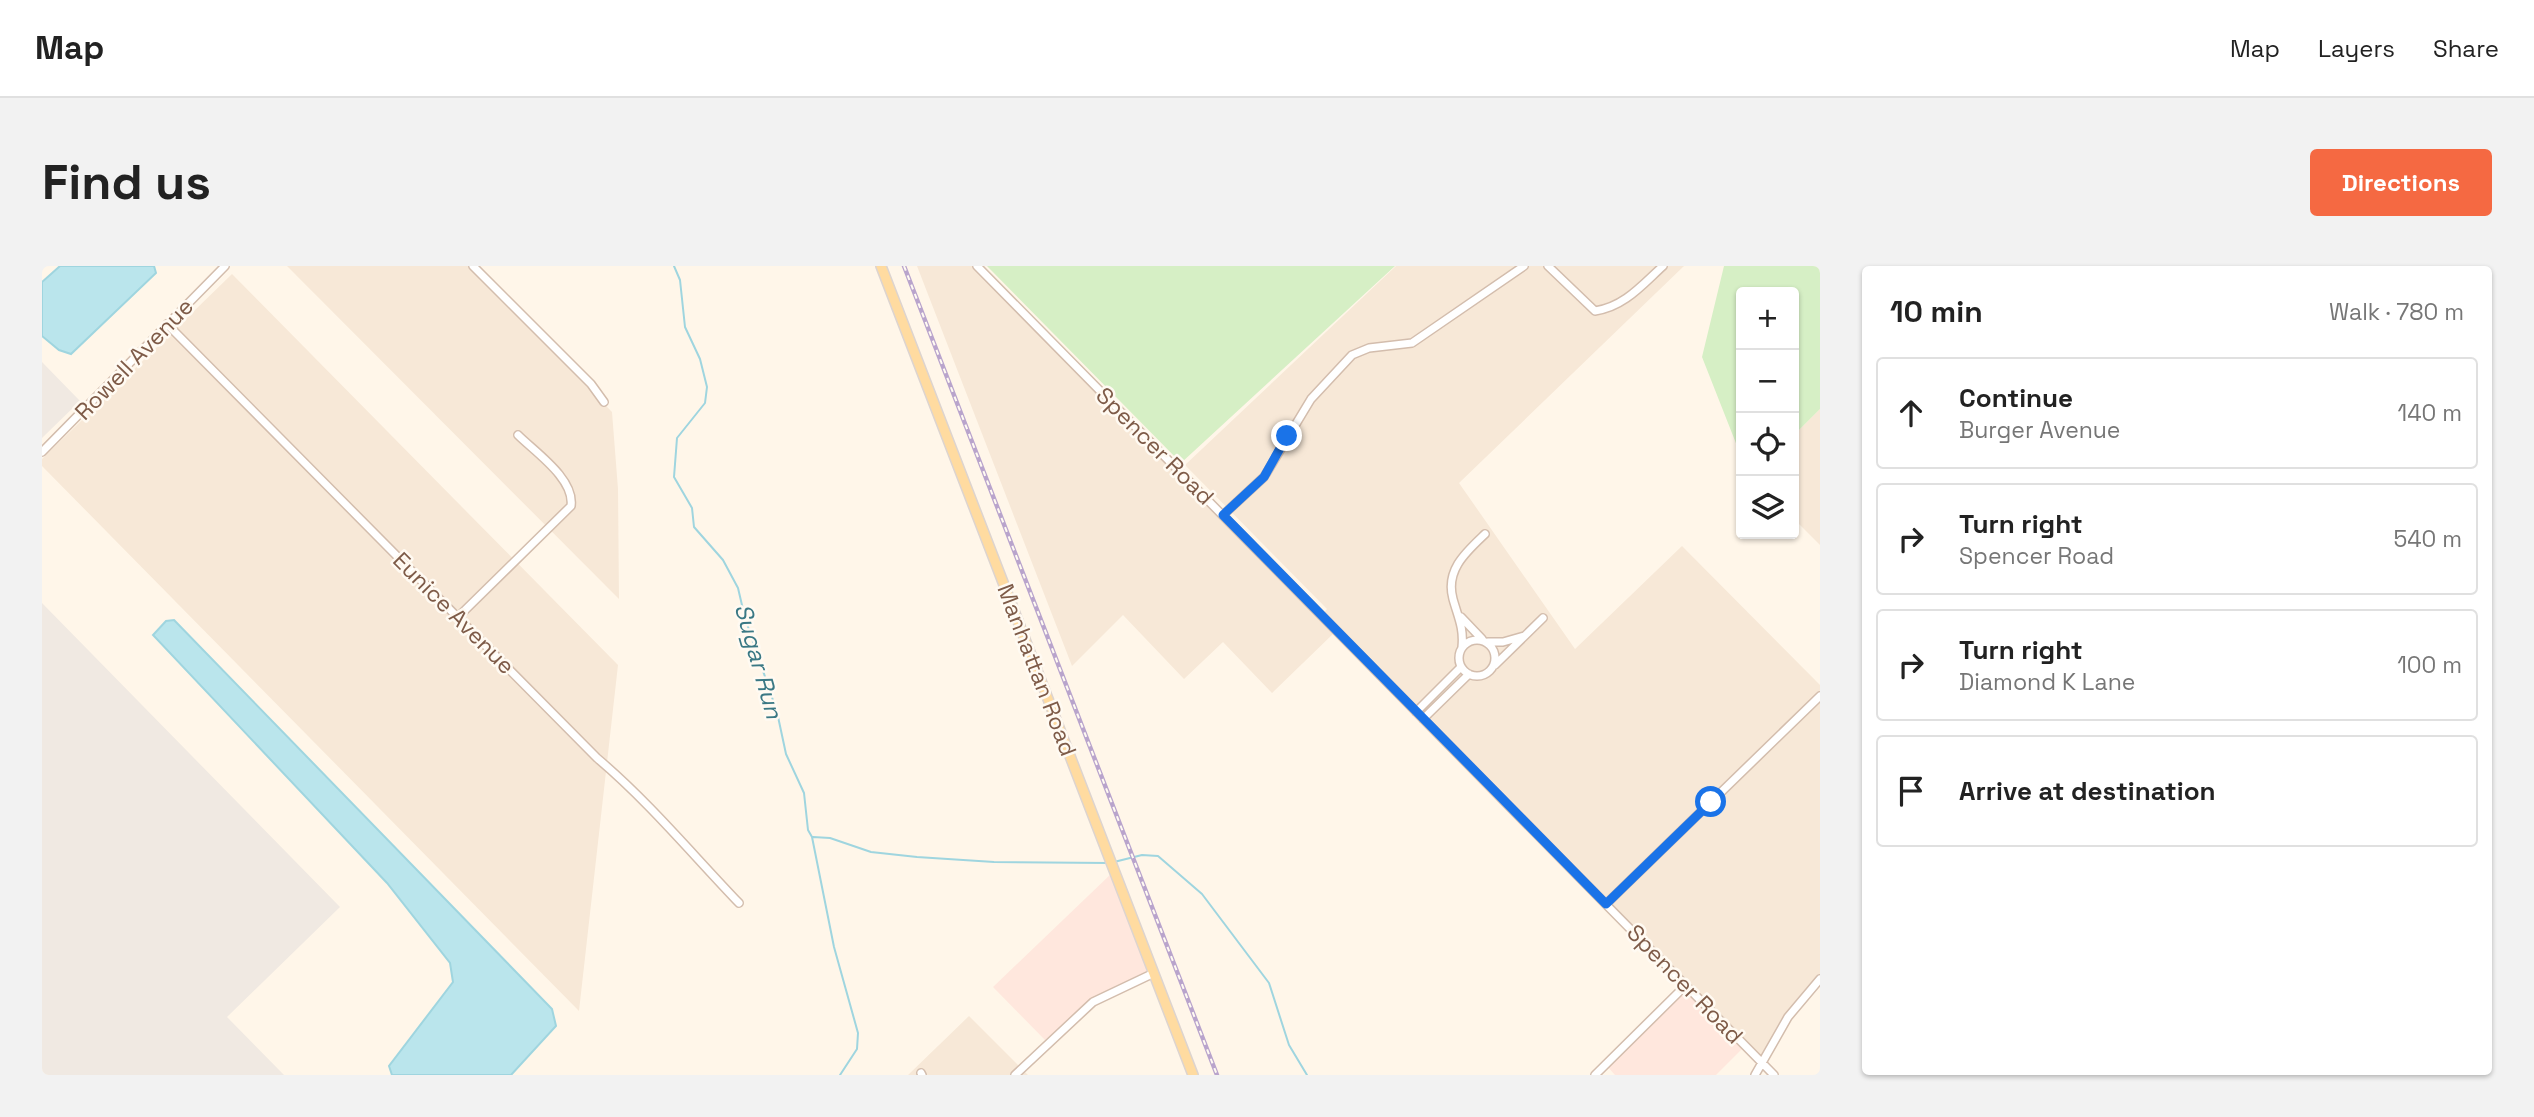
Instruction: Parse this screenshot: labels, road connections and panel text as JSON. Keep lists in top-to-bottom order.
{
  "streets": {
    "main road": ["Manhattan Road"],
    "street": ["Rowell Avenue", "Spencer Road", "Eunice Avenue"]
  },
  "crossings": [
    ["Rowell Avenue", "Eunice Avenue"]
  ],
  "water": ["Sugar Run"],
  "page": {
    "header": "Map",
    "nav": ["Map", "Layers", "Share"],
    "buttons": "Directions",
    "title": "Find us",
    "heading": ["10 min", "Walk · 780 m"],
    "map_buttons": ["+", "−"],
    "list": [
      ["Continue", "Burger Avenue", "140 m"],
      ["Turn right", "Spencer Road", "540 m"],
      ["Turn right", "Diamond K Lane", "100 m"],
      "Arrive at destination"
    ]
  }
}
